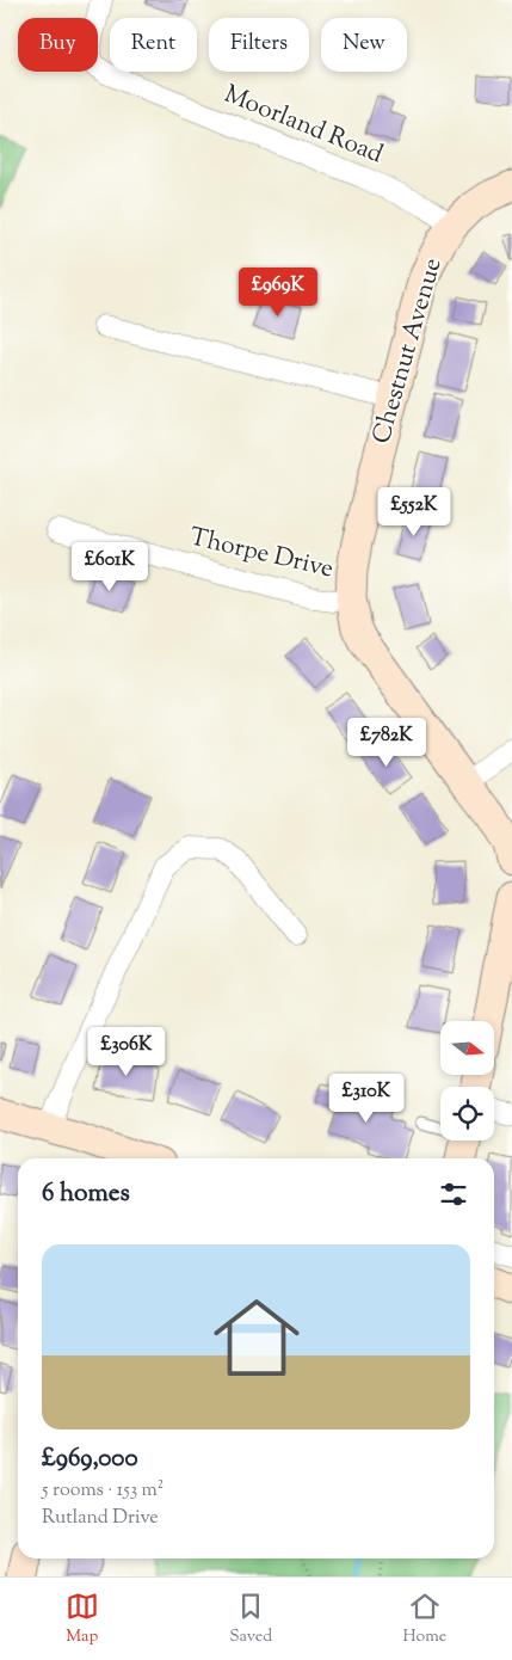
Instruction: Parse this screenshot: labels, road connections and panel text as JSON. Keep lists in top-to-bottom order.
{
  "streets": {
    "street": ["Moorland Road", "Chestnut Avenue", "Thorpe Drive"]
  },
  "crossings": [
    ["Moorland Road", "Chestnut Avenue"],
    ["Chestnut Avenue", "Thorpe Drive"]
  ],
  "north": "right",
  "page": {
    "chip": [
      "Buy",
      "Rent",
      "Filters",
      "New"
    ],
    "price": [
      "£969K",
      "£552K",
      "£601K",
      "£782K",
      "£306K",
      "£310K"
    ],
    "heading": "6 homes",
    "list": [
      {
        "name": "£969,000",
        "note": "5 rooms · 153 m² · Rutland Drive"
      }
    ],
    "tabs": ["Map", "Saved", "Home"]
  }
}
